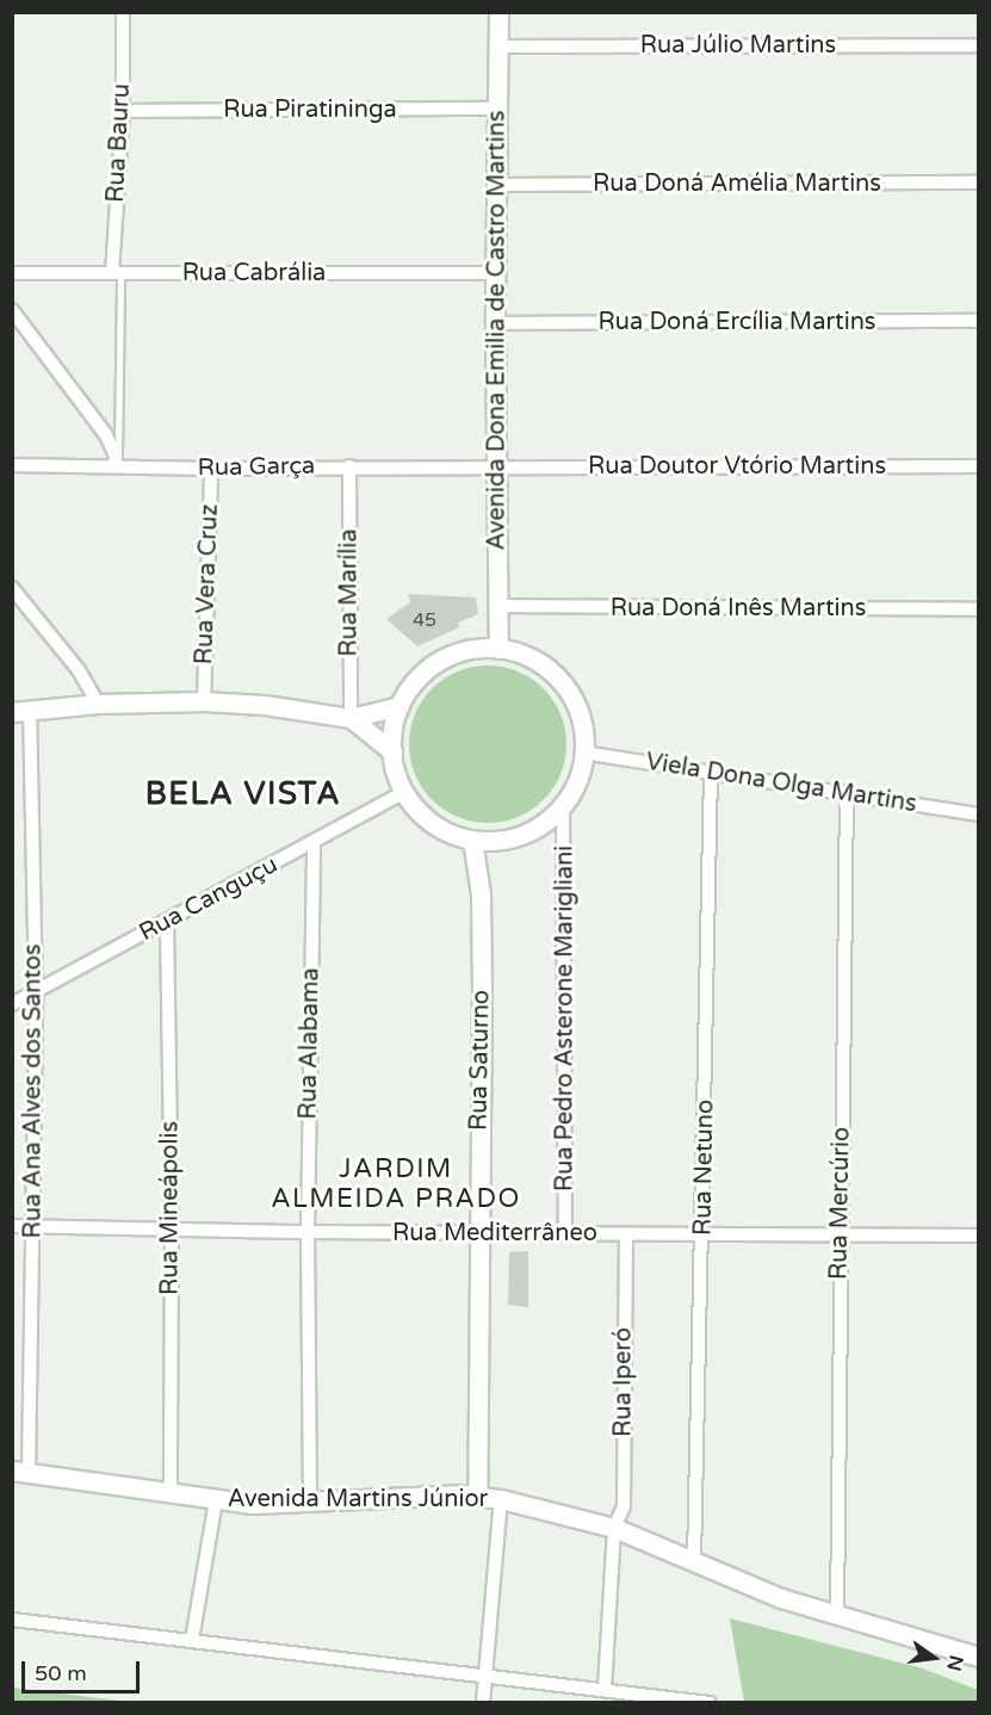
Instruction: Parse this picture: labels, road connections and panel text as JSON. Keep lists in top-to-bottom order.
{
  "streets": {
    "street": [
      "Rua Júlio Martins",
      "Rua Piratininga",
      "Rua Bauru",
      "Rua Doná Amélia Martins",
      "Rua Cabrália",
      "Rua Doná Ercília Martins",
      "Avenida Dona Emilia de Castro Martins",
      "Rua Doutor Vtório Martins",
      "Rua Garça",
      "Rua Vera Cruz",
      "Rua Marília",
      "Rua Doná Inês Martins",
      "Viela Dona Olga Martins",
      "Rua Canguçu",
      "Rua Pedro Asterone Marigliani",
      "Rua Alabama",
      "Rua Saturno",
      "Rua Ana Alves dos Santos",
      "Rua Netuno",
      "Rua Mercúrio",
      "Rua Mineápolis",
      "Rua Mediterrâneo",
      "Rua Iperó",
      "Avenida Martins Júnior"
    ]
  },
  "crossings": [
    ["Rua Júlio Martins", "Avenida Dona Emilia de Castro Martins"],
    ["Rua Piratininga", "Rua Bauru"],
    ["Rua Piratininga", "Avenida Dona Emilia de Castro Martins"],
    ["Rua Bauru", "Rua Cabrália"],
    ["Rua Doná Amélia Martins", "Avenida Dona Emilia de Castro Martins"],
    ["Rua Cabrália", "Avenida Dona Emilia de Castro Martins"],
    ["Rua Doná Ercília Martins", "Avenida Dona Emilia de Castro Martins"],
    ["Avenida Dona Emilia de Castro Martins", "Rua Doutor Vtório Martins"],
    ["Avenida Dona Emilia de Castro Martins", "Rua Garça"],
    ["Avenida Dona Emilia de Castro Martins", "Rua Doná Inês Martins"],
    ["Avenida Dona Emilia de Castro Martins", "Viela Dona Olga Martins"],
    ["Avenida Dona Emilia de Castro Martins", "Rua Canguçu"],
    ["Avenida Dona Emilia de Castro Martins", "Rua Pedro Asterone Marigliani"],
    ["Avenida Dona Emilia de Castro Martins", "Rua Saturno"],
    ["Rua Doutor Vtório Martins", "Rua Garça"],
    ["Rua Garça", "Rua Vera Cruz"],
    ["Rua Garça", "Rua Marília"],
    ["Viela Dona Olga Martins", "Rua Canguçu"],
    ["Viela Dona Olga Martins", "Rua Pedro Asterone Marigliani"],
    ["Viela Dona Olga Martins", "Rua Saturno"],
    ["Viela Dona Olga Martins", "Rua Netuno"],
    ["Viela Dona Olga Martins", "Rua Mercúrio"],
    ["Rua Canguçu", "Rua Pedro Asterone Marigliani"],
    ["Rua Canguçu", "Rua Alabama"],
    ["Rua Canguçu", "Rua Saturno"],
    ["Rua Canguçu", "Rua Ana Alves dos Santos"],
    ["Rua Canguçu", "Rua Mineápolis"],
    ["Rua Pedro Asterone Marigliani", "Rua Saturno"],
    ["Rua Pedro Asterone Marigliani", "Rua Mediterrâneo"],
    ["Rua Alabama", "Rua Mediterrâneo"],
    ["Rua Alabama", "Avenida Martins Júnior"],
    ["Rua Saturno", "Rua Mediterrâneo"],
    ["Rua Saturno", "Avenida Martins Júnior"],
    ["Rua Ana Alves dos Santos", "Rua Mediterrâneo"],
    ["Rua Ana Alves dos Santos", "Avenida Martins Júnior"],
    ["Rua Netuno", "Rua Mediterrâneo"],
    ["Rua Netuno", "Avenida Martins Júnior"],
    ["Rua Mercúrio", "Rua Mediterrâneo"],
    ["Rua Mercúrio", "Avenida Martins Júnior"],
    ["Rua Mineápolis", "Rua Mediterrâneo"],
    ["Rua Mineápolis", "Avenida Martins Júnior"],
    ["Rua Mediterrâneo", "Rua Iperó"],
    ["Rua Iperó", "Avenida Martins Júnior"]
  ],
  "districts": ["BELA VISTA", "JARDIM ALMEIDA PRADO"],
  "house_numbers": ["45"],
  "scale_bar": "50 m",
  "north": "right"
}
